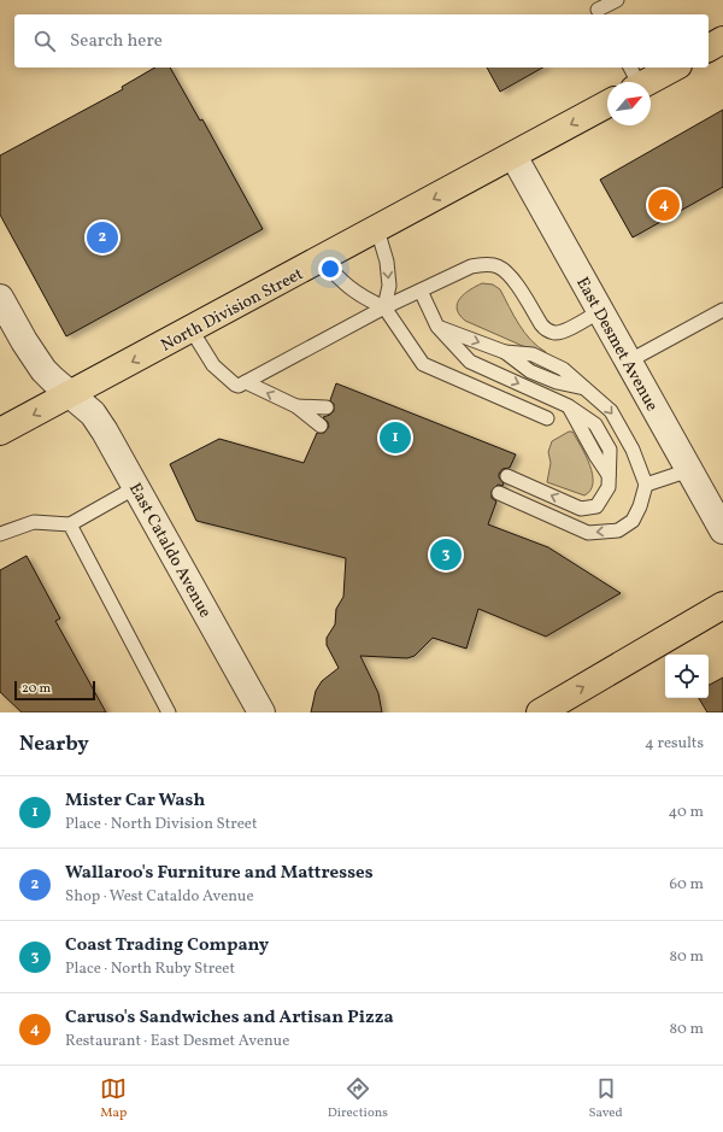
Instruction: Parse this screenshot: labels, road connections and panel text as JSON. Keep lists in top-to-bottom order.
{
  "streets": {
    "main road": ["North Division Street"],
    "street": ["East Desmet Avenue", "East Cataldo Avenue"]
  },
  "crossings": [
    ["North Division Street", "East Desmet Avenue"],
    ["North Division Street", "East Cataldo Avenue"]
  ],
  "one_way": ["North Division Street"],
  "scale_bar": "20 m",
  "north": "top right",
  "page": {
    "search": "Search here",
    "pins": [
      "4",
      "2",
      "1",
      "3"
    ],
    "scale": "20 m",
    "heading": ["Nearby", "4 results"],
    "list": [
      {
        "mark": "1",
        "name": "Mister Car Wash",
        "note": "Place · North Division Street",
        "value": "40 m"
      },
      {
        "mark": "2",
        "name": "Wallaroo's Furniture and Mattresses",
        "note": "Shop · West Cataldo Avenue",
        "value": "60 m"
      },
      {
        "mark": "3",
        "name": "Coast Trading Company",
        "note": "Place · North Ruby Street",
        "value": "80 m"
      },
      {
        "mark": "4",
        "name": "Caruso's Sandwiches and Artisan Pizza",
        "note": "Restaurant · East Desmet Avenue",
        "value": "80 m"
      }
    ],
    "nav": ["Map", "Directions", "Saved"]
  }
}
